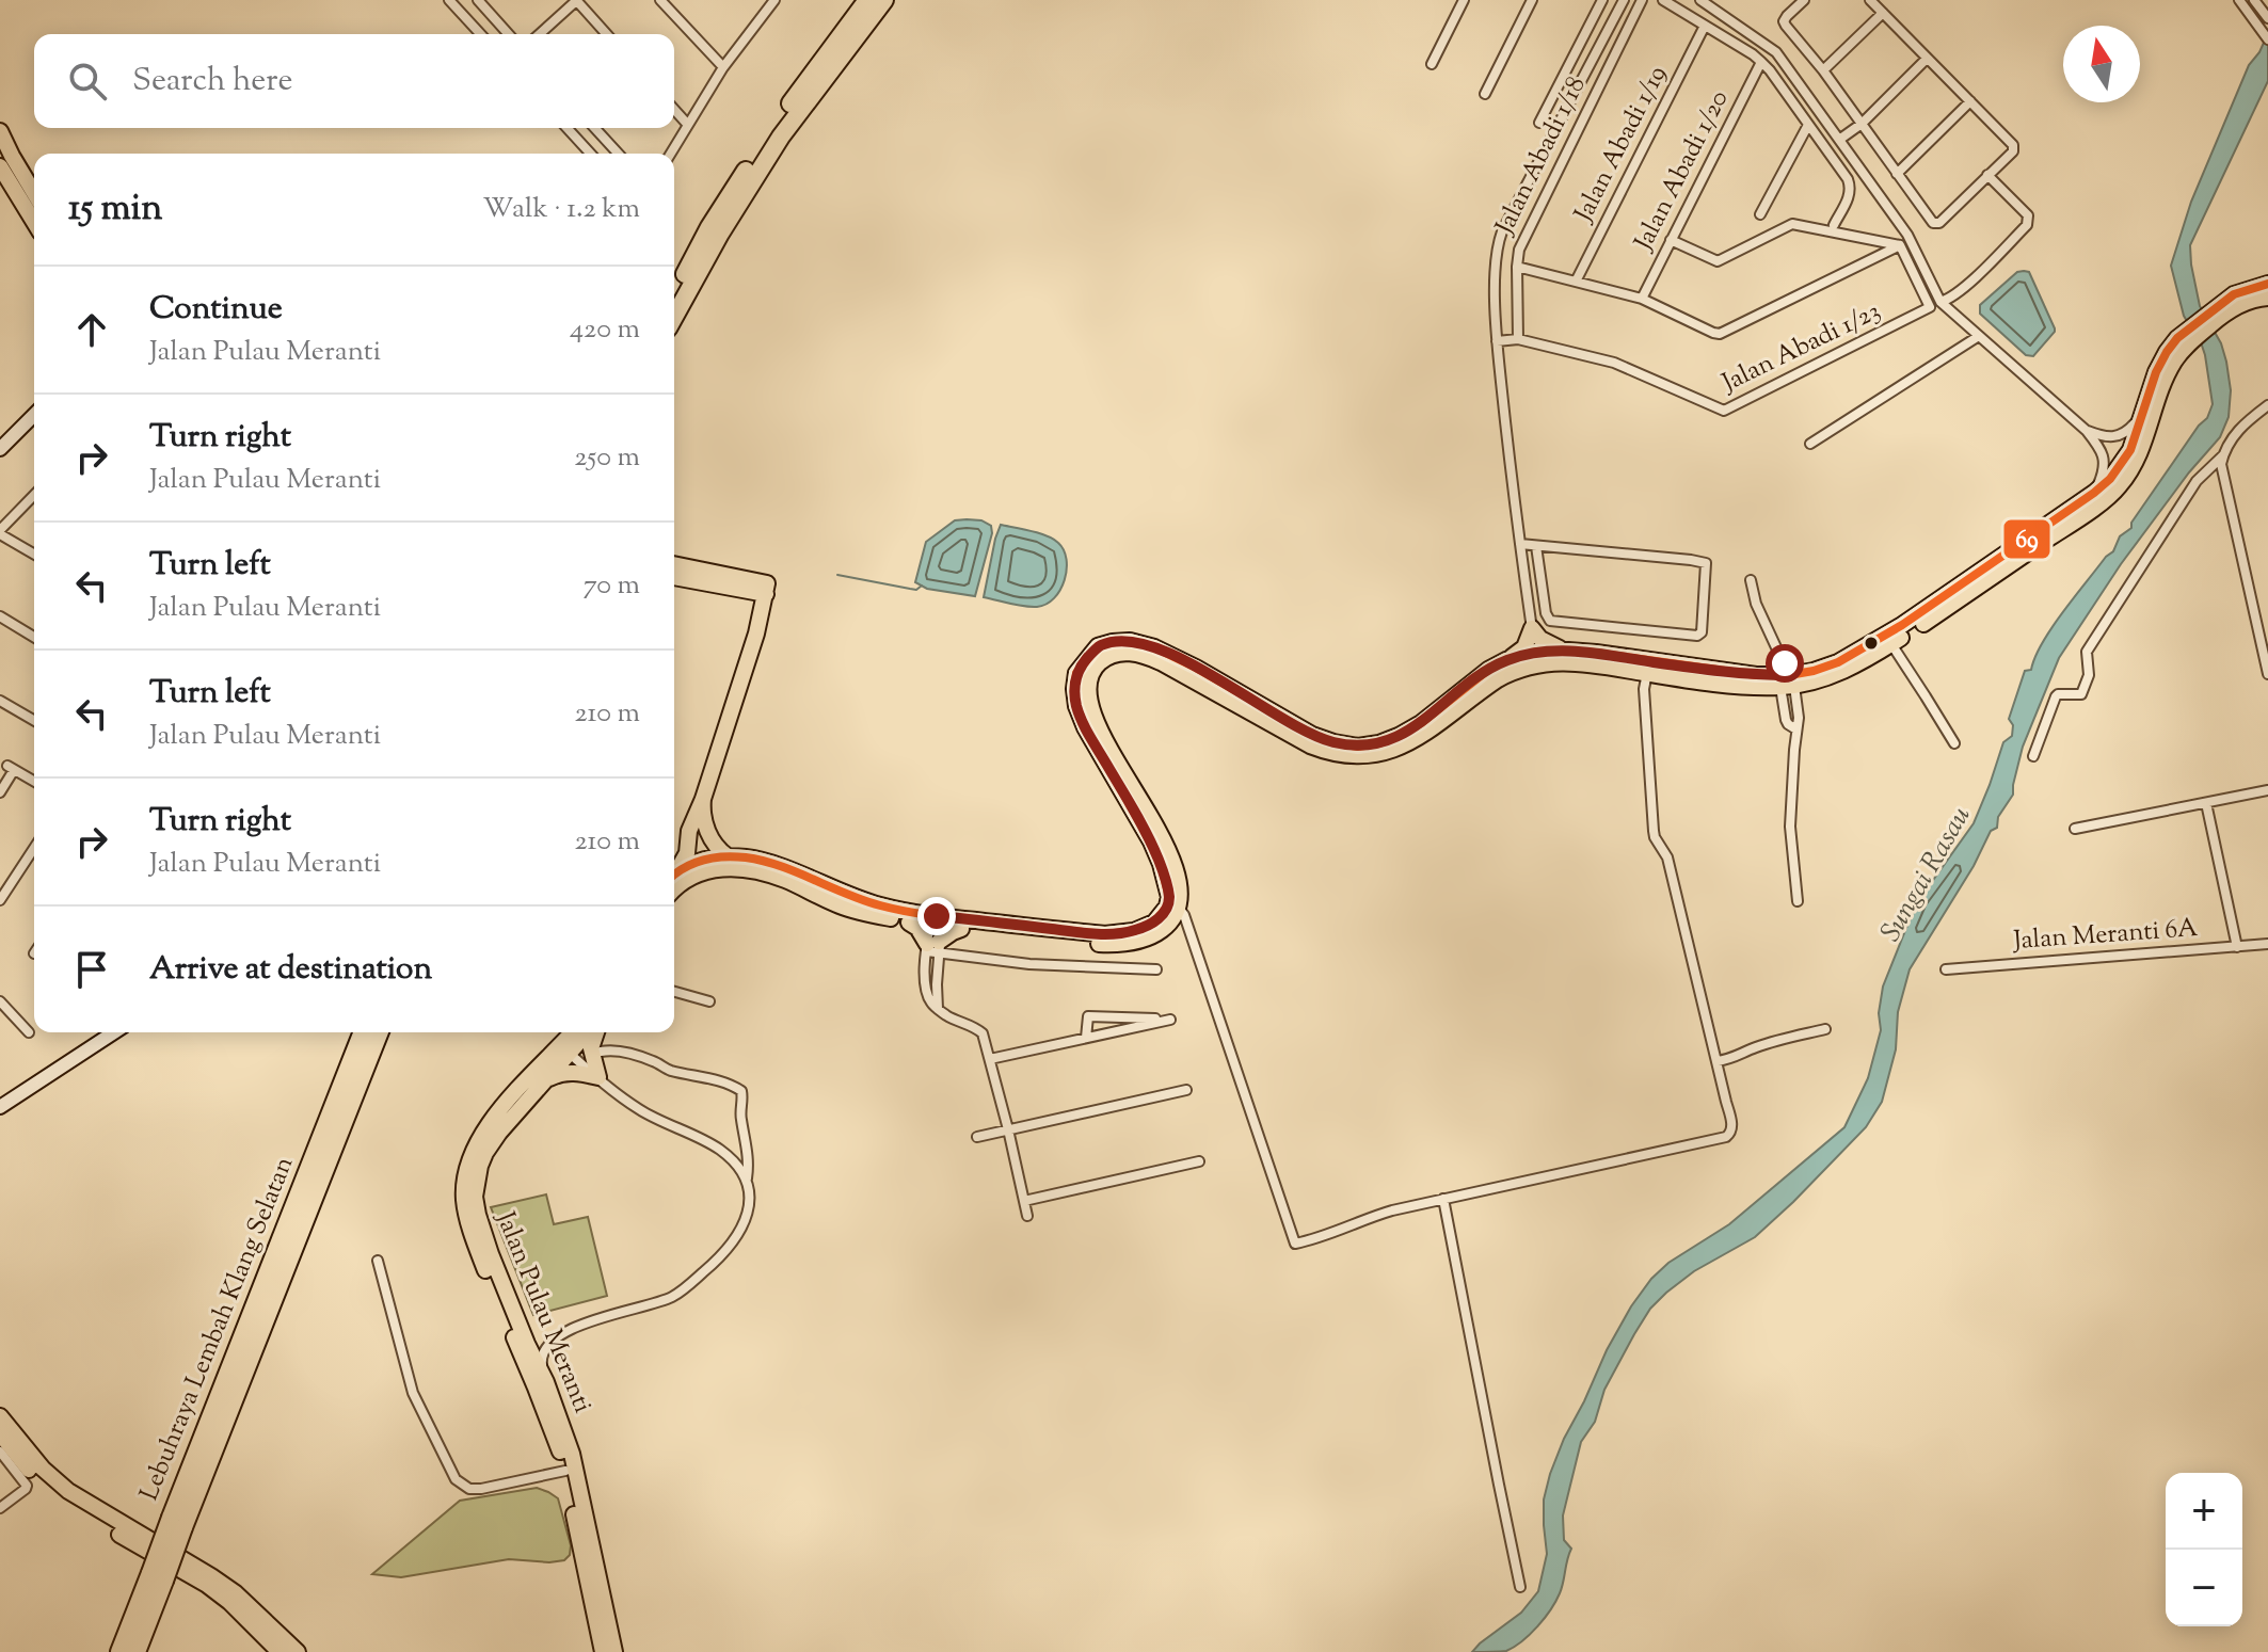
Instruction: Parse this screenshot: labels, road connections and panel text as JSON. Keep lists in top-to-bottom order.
{
  "streets": {
    "highway": ["Lebuhraya Lembah Klang Selatan"],
    "main road": ["Jalan Pulau Meranti"],
    "street": [
      "Jalan Abadi 1/19",
      "Jalan Abadi 1/18",
      "Jalan Abadi 1/20",
      "Jalan Abadi 1/23",
      "Jalan Meranti 6A"
    ]
  },
  "crossings": [
    ["Jalan Abadi 1/18", "Jalan Abadi 1/23"]
  ],
  "water": ["Sungai Rasau"],
  "lines": ["transit line 69"],
  "north": "top",
  "page": {
    "search": "Search here",
    "heading": ["15 min", "Walk · 1.2 km"],
    "list": [
      ["Continue", "Jalan Pulau Meranti", "420 m"],
      ["Turn right", "Jalan Pulau Meranti", "250 m"],
      ["Turn left", "Jalan Pulau Meranti", "70 m"],
      ["Turn left", "Jalan Pulau Meranti", "210 m"],
      ["Turn right", "Jalan Pulau Meranti", "210 m"],
      "Arrive at destination"
    ],
    "map_buttons": ["+", "−"]
  }
}
